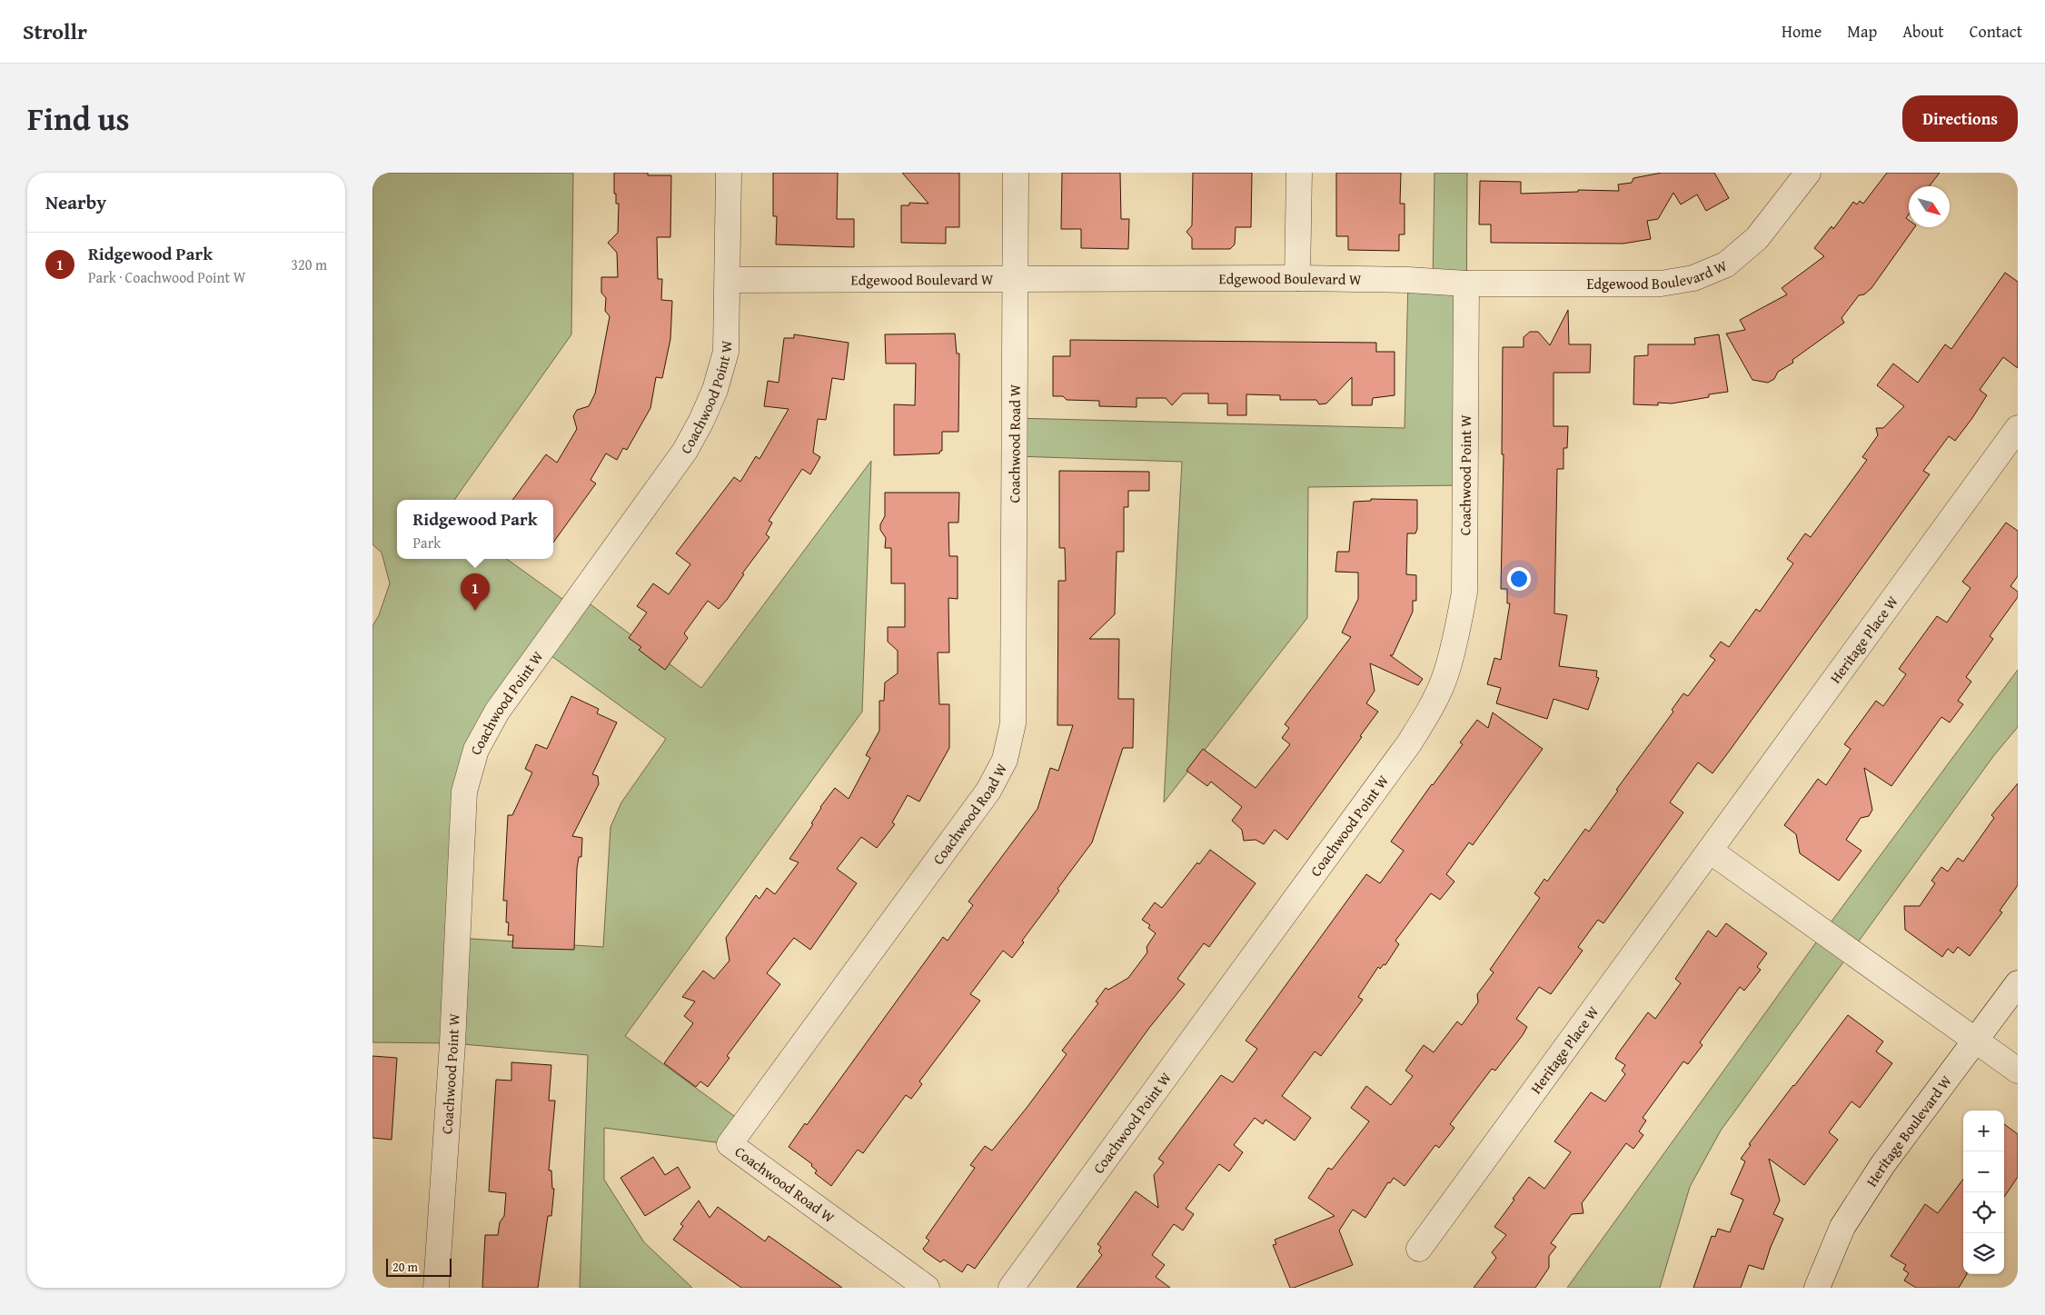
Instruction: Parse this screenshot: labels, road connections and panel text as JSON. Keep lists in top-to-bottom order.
{
  "streets": {
    "street": [
      "Edgewood Boulevard W",
      "Coachwood Point W",
      "Coachwood Road W",
      "Heritage Place W",
      "Heritage Boulevard W"
    ]
  },
  "crossings": [
    ["Edgewood Boulevard W", "Coachwood Point W"],
    ["Edgewood Boulevard W", "Coachwood Road W"]
  ],
  "scale_bar": "20 m",
  "north": "bottom right",
  "page": {
    "header": "Strollr",
    "nav": [
      "Home",
      "Map",
      "About",
      "Contact"
    ],
    "title": "Find us",
    "buttons": "Directions",
    "heading": "Nearby",
    "list": [
      {
        "mark": "1",
        "name": "Ridgewood Park",
        "note": "Park · Coachwood Point W",
        "value": "320 m"
      }
    ],
    "popup": ["Ridgewood Park", "Park"],
    "pins": "1",
    "map_buttons": ["+", "−"],
    "scale": "20 m"
  }
}
